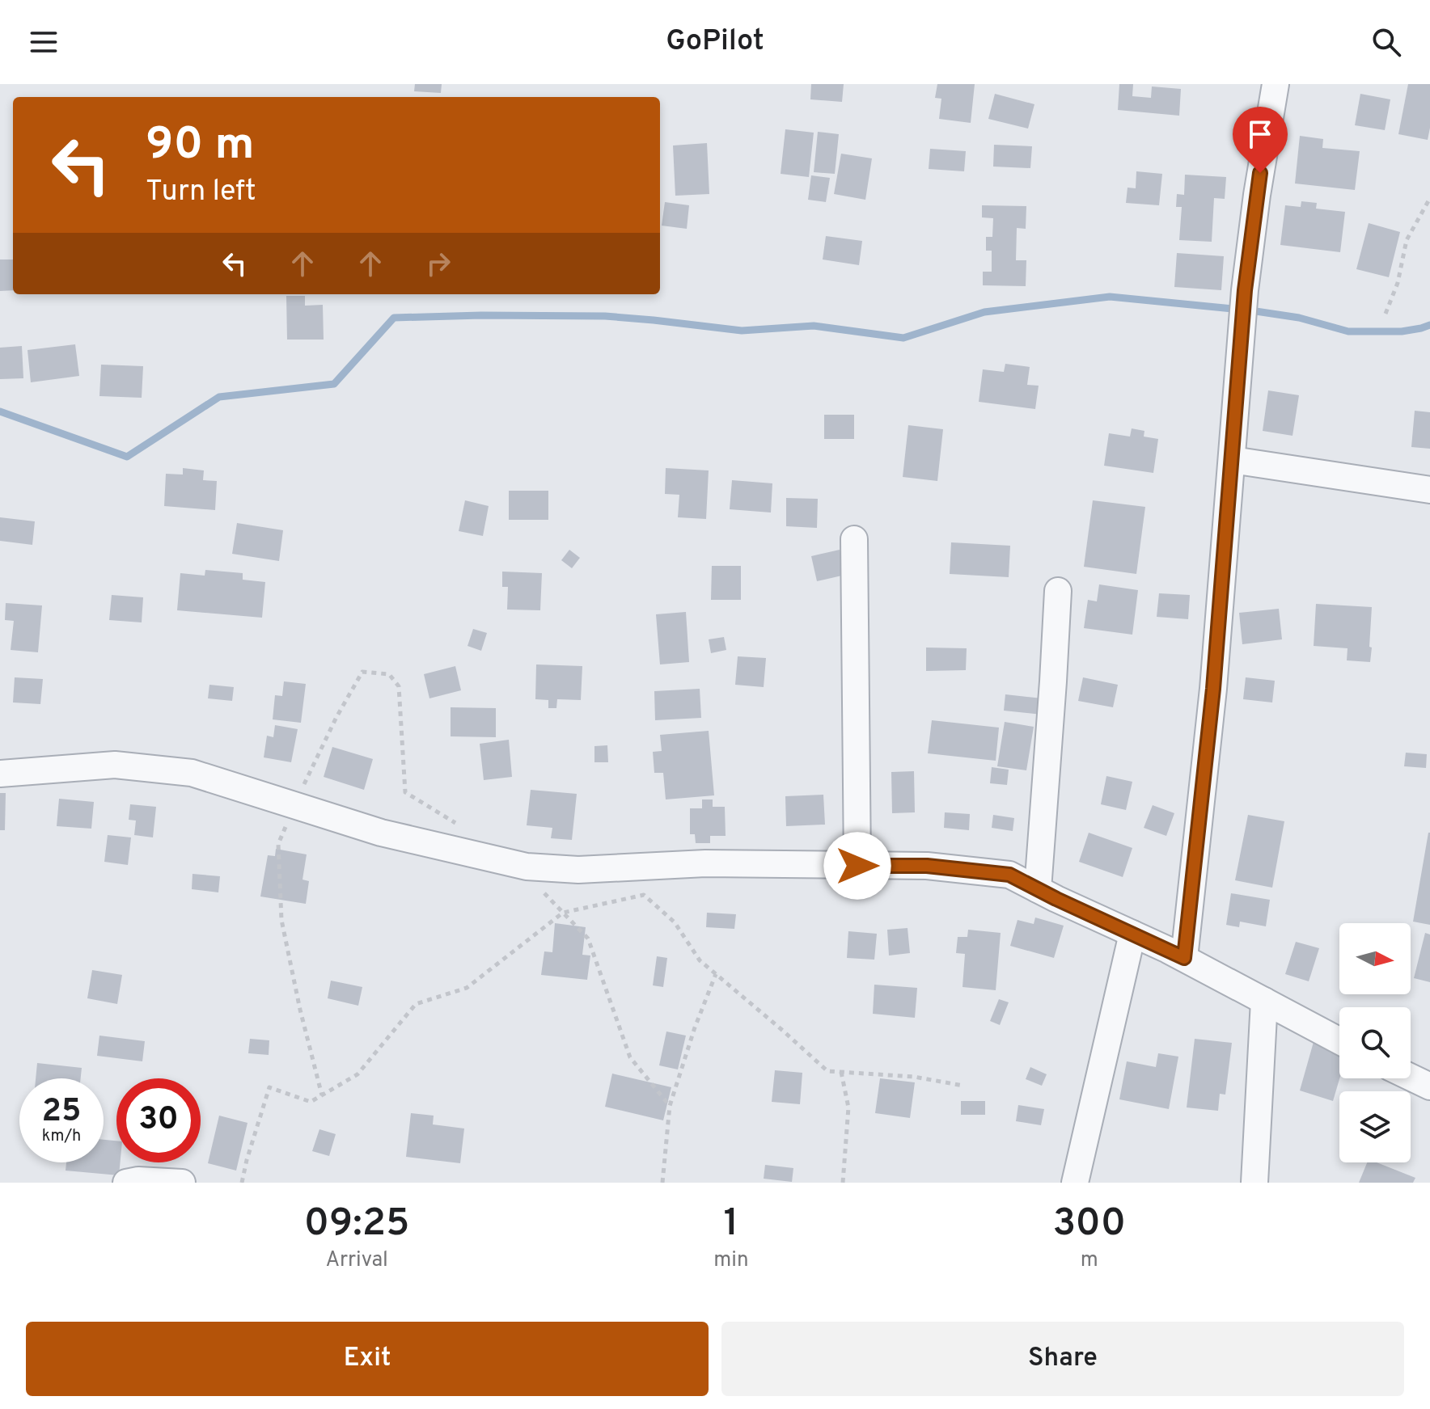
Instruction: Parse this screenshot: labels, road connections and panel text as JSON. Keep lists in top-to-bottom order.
{
  "north": "right",
  "page": {
    "header": "GoPilot",
    "turn": ["90 m", "Turn left"],
    "speed": "25 km/h",
    "limit": "30",
    "eta": [
      "09:25",
      "Arrival",
      "1",
      "min",
      "300",
      "m"
    ],
    "buttons": ["Exit", "Share"]
  }
}
